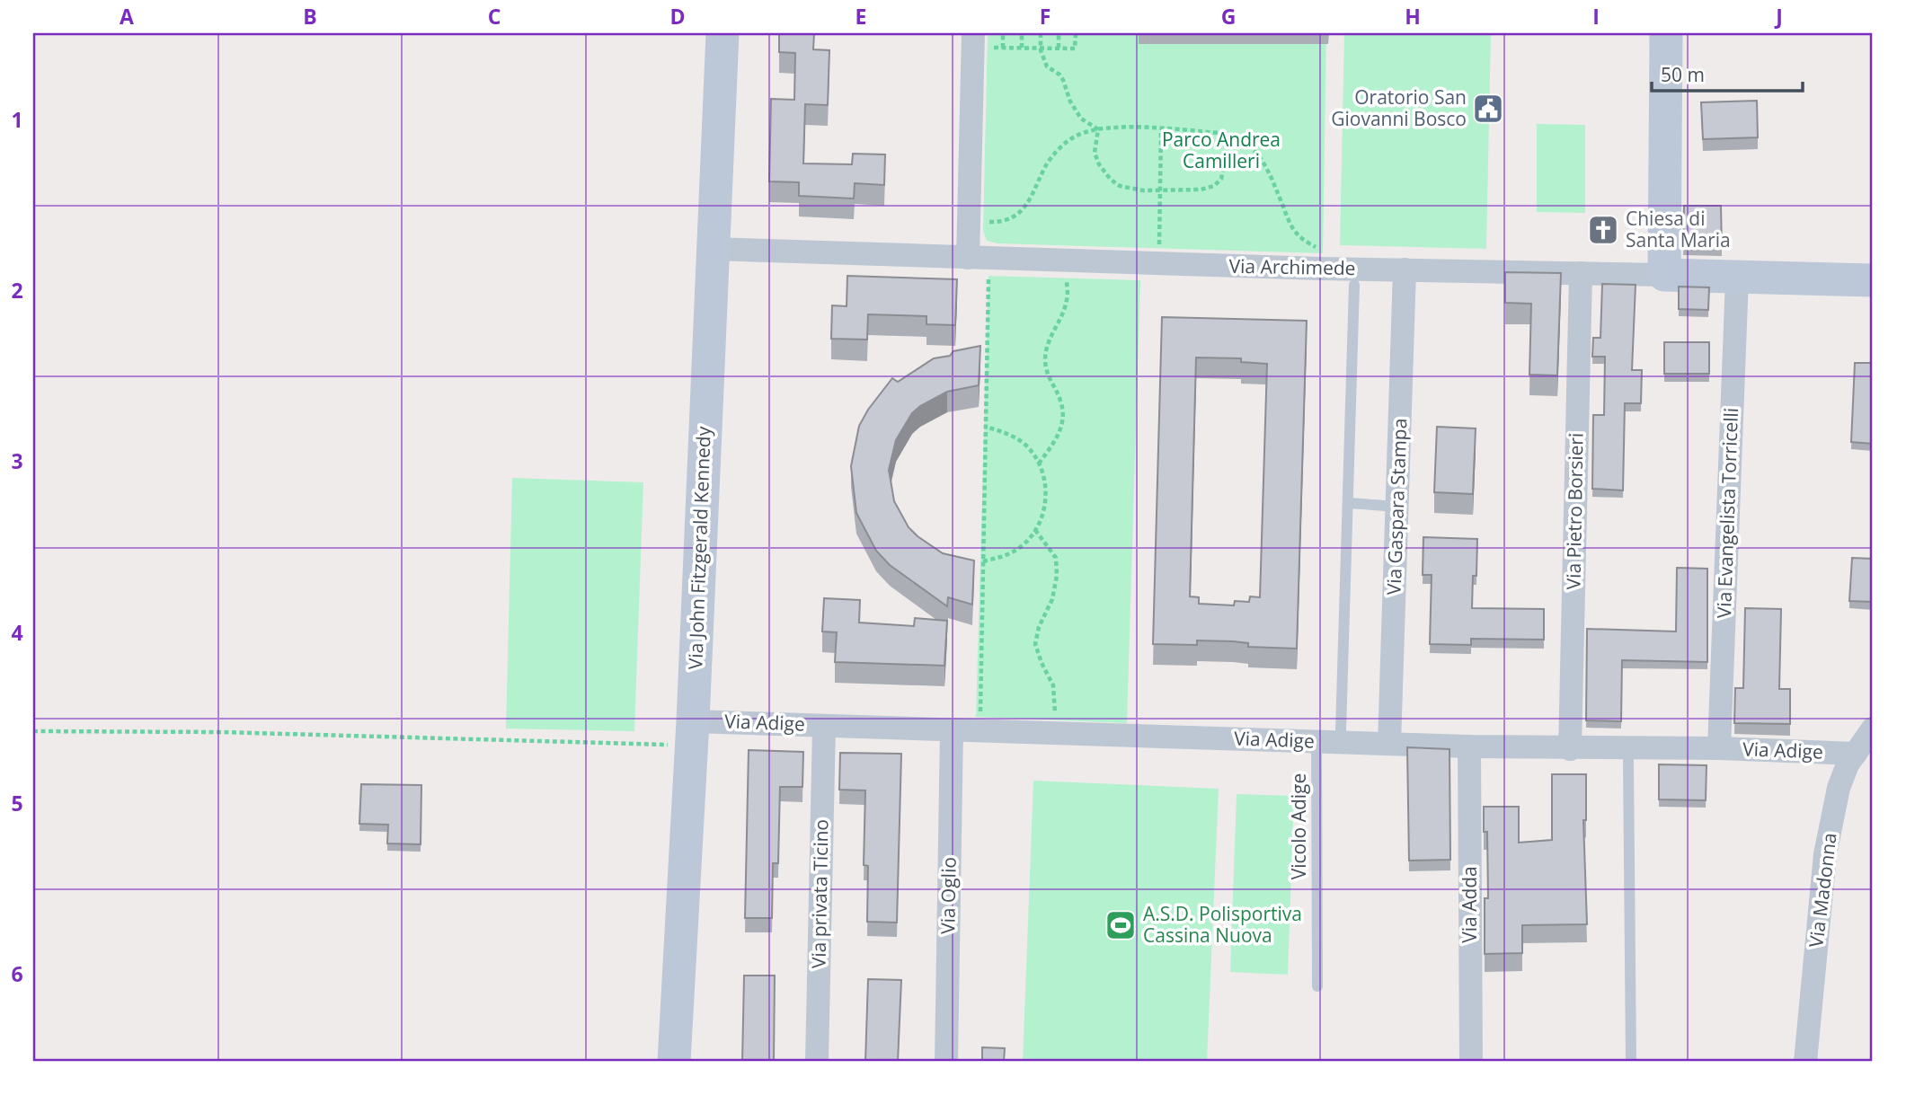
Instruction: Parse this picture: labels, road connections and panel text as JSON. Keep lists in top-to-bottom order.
{
  "streets": {
    "street": [
      "Via Archimede",
      "Via Gaspara Stampa",
      "Via Pietro Borsieri",
      "Via Evangelista Torricelli",
      "Via John Fitzgerald Kennedy",
      "Via Adige",
      "Via Madonna",
      "Via privata Ticino",
      "Via Oglio",
      "Via Adda"
    ],
    "lane": ["Vicolo Adige"]
  },
  "crossings": [
    ["Via Archimede", "Via Gaspara Stampa"],
    ["Via Archimede", "Via Pietro Borsieri"],
    ["Via Archimede", "Via Evangelista Torricelli"],
    ["Via Archimede", "Via John Fitzgerald Kennedy"],
    ["Via Gaspara Stampa", "Via Adige"],
    ["Via Pietro Borsieri", "Via Adige"],
    ["Via Evangelista Torricelli", "Via Adige"],
    ["Via John Fitzgerald Kennedy", "Via Adige"],
    ["Via Adige", "Vicolo Adige"],
    ["Via Adige", "Via Madonna"],
    ["Via Adige", "Via privata Ticino"],
    ["Via Adige", "Via Oglio"],
    ["Via Adige", "Via Adda"]
  ],
  "parks": ["Parco Andrea Camilleri"],
  "places": {
    "public building": ["Oratorio San Giovanni Bosco"],
    "church": ["Chiesa di Santa Maria"],
    "sports": ["A.S.D. Polisportiva Cassina Nuova"]
  },
  "scale_bar": "50 m",
  "grid": {
    "columns": [
      "A",
      "B",
      "C",
      "D",
      "E",
      "F",
      "G",
      "H",
      "I",
      "J"
    ],
    "rows": [
      "1",
      "2",
      "3",
      "4",
      "5",
      "6"
    ]
  }
}
